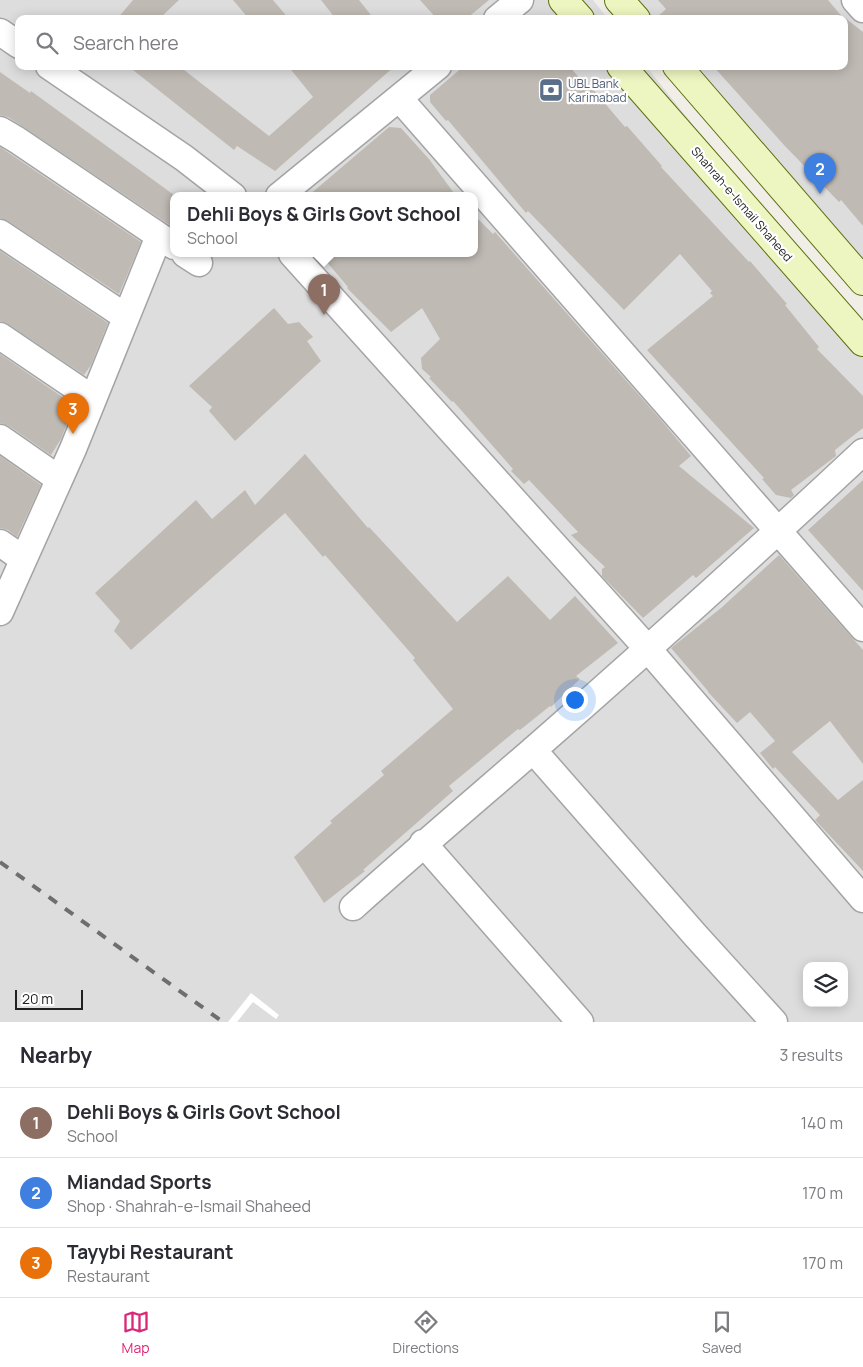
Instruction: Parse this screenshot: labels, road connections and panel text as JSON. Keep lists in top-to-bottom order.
{
  "streets": {
    "main road": ["Shahrah-e-Ismail Shaheed"]
  },
  "places": {
    "bank": ["UBL Bank Karimabad"]
  },
  "scale_bar": "20 m",
  "page": {
    "search": "Search here",
    "pins": ["2", "1", "3"],
    "popup": ["Dehli Boys & Girls Govt School", "School"],
    "scale": "20 m",
    "heading": ["Nearby", "3 results"],
    "list": [
      {
        "mark": "1",
        "name": "Dehli Boys & Girls Govt School",
        "note": "School",
        "value": "140 m"
      },
      {
        "mark": "2",
        "name": "Miandad Sports",
        "note": "Shop · Shahrah-e-Ismail Shaheed",
        "value": "170 m"
      },
      {
        "mark": "3",
        "name": "Tayybi Restaurant",
        "note": "Restaurant",
        "value": "170 m"
      }
    ],
    "nav": ["Map", "Directions", "Saved"]
  }
}
